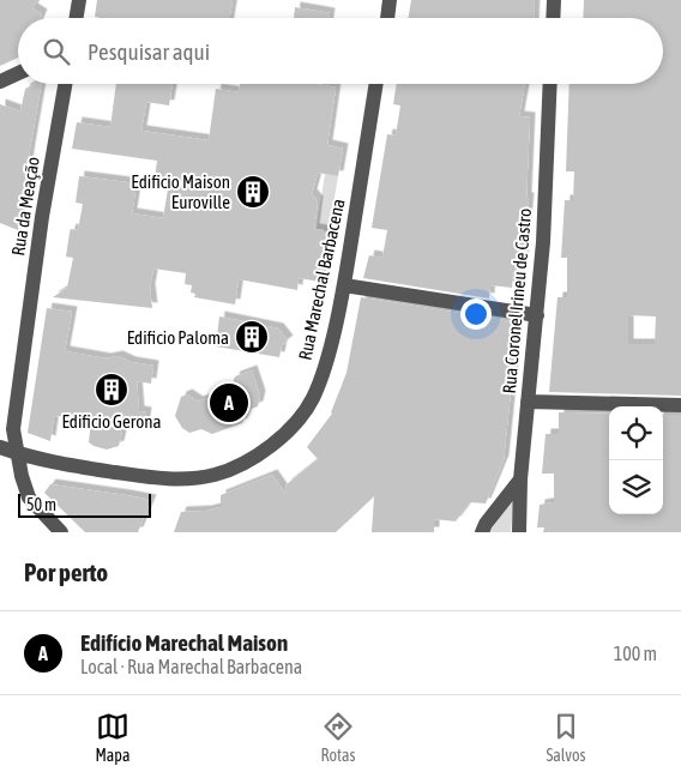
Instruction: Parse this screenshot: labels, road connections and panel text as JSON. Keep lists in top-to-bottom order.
{
  "streets": {
    "street": ["Rua da Meação", "Rua Marechal Barbacena", "Rua Coronel Irineu de Castro"]
  },
  "crossings": [
    ["Rua da Meação", "Rua Marechal Barbacena"]
  ],
  "places": {
    "building": ["Edificio Maison Euroville", "Edificio Paloma", "Edificio Gerona"]
  },
  "scale_bar": "50 m",
  "page": {
    "search": "Pesquisar aqui",
    "pins": "A",
    "scale": "50 m",
    "heading": "Por perto",
    "list": [
      {
        "mark": "A",
        "name": "Edifício Marechal Maison",
        "note": "Local · Rua Marechal Barbacena",
        "value": "100 m"
      }
    ],
    "nav": ["Mapa", "Rotas", "Salvos"]
  }
}
